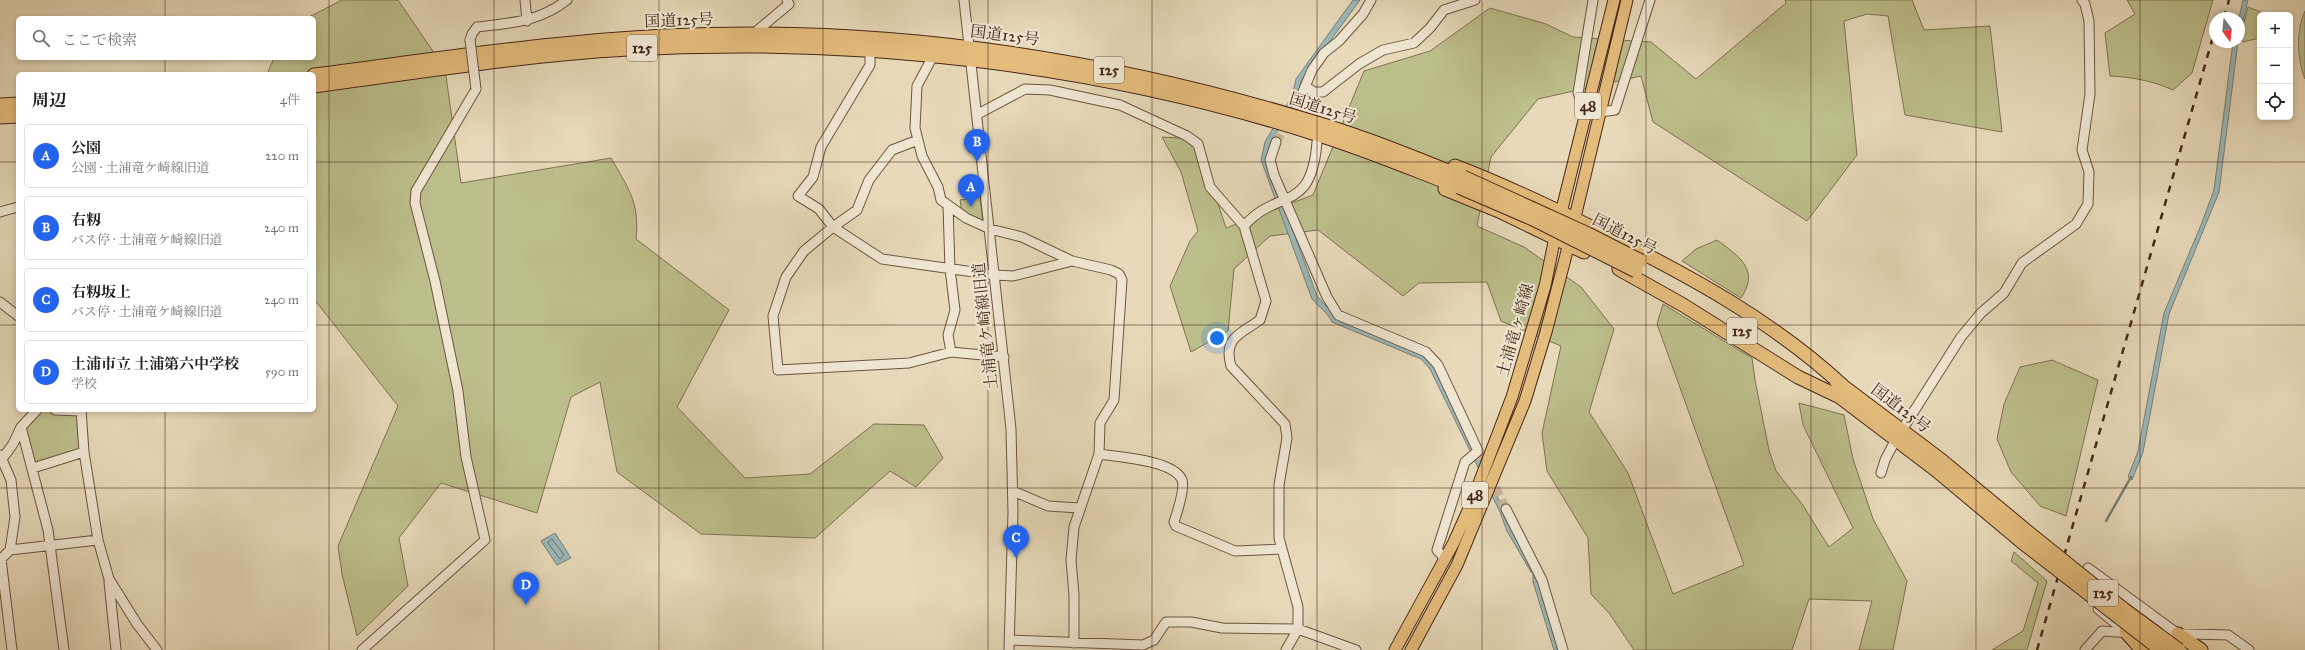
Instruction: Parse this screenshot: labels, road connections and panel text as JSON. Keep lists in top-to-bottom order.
{
  "streets": {
    "highway": ["国道125号", "125"],
    "main road": ["48", "土浦竜ヶ崎線"],
    "street": ["土浦竜ケ崎線旧道"]
  },
  "crossings": [
    ["国道125号", "土浦竜ケ崎線旧道"]
  ],
  "north": "bottom",
  "page": {
    "map_buttons": ["+", "−"],
    "search": "ここで検索",
    "heading": ["周辺", "4件"],
    "list": [
      {
        "mark": "A",
        "name": "公園",
        "note": "公園 · 土浦竜ケ崎線旧道",
        "value": "220 m"
      },
      {
        "mark": "B",
        "name": "右籾",
        "note": "バス停 · 土浦竜ケ崎線旧道",
        "value": "240 m"
      },
      {
        "mark": "C",
        "name": "右籾坂上",
        "note": "バス停 · 土浦竜ケ崎線旧道",
        "value": "240 m"
      },
      {
        "mark": "D",
        "name": "土浦市立 土浦第六中学校",
        "note": "学校",
        "value": "590 m"
      }
    ],
    "pins": [
      "B",
      "A",
      "C",
      "D"
    ]
  }
}
